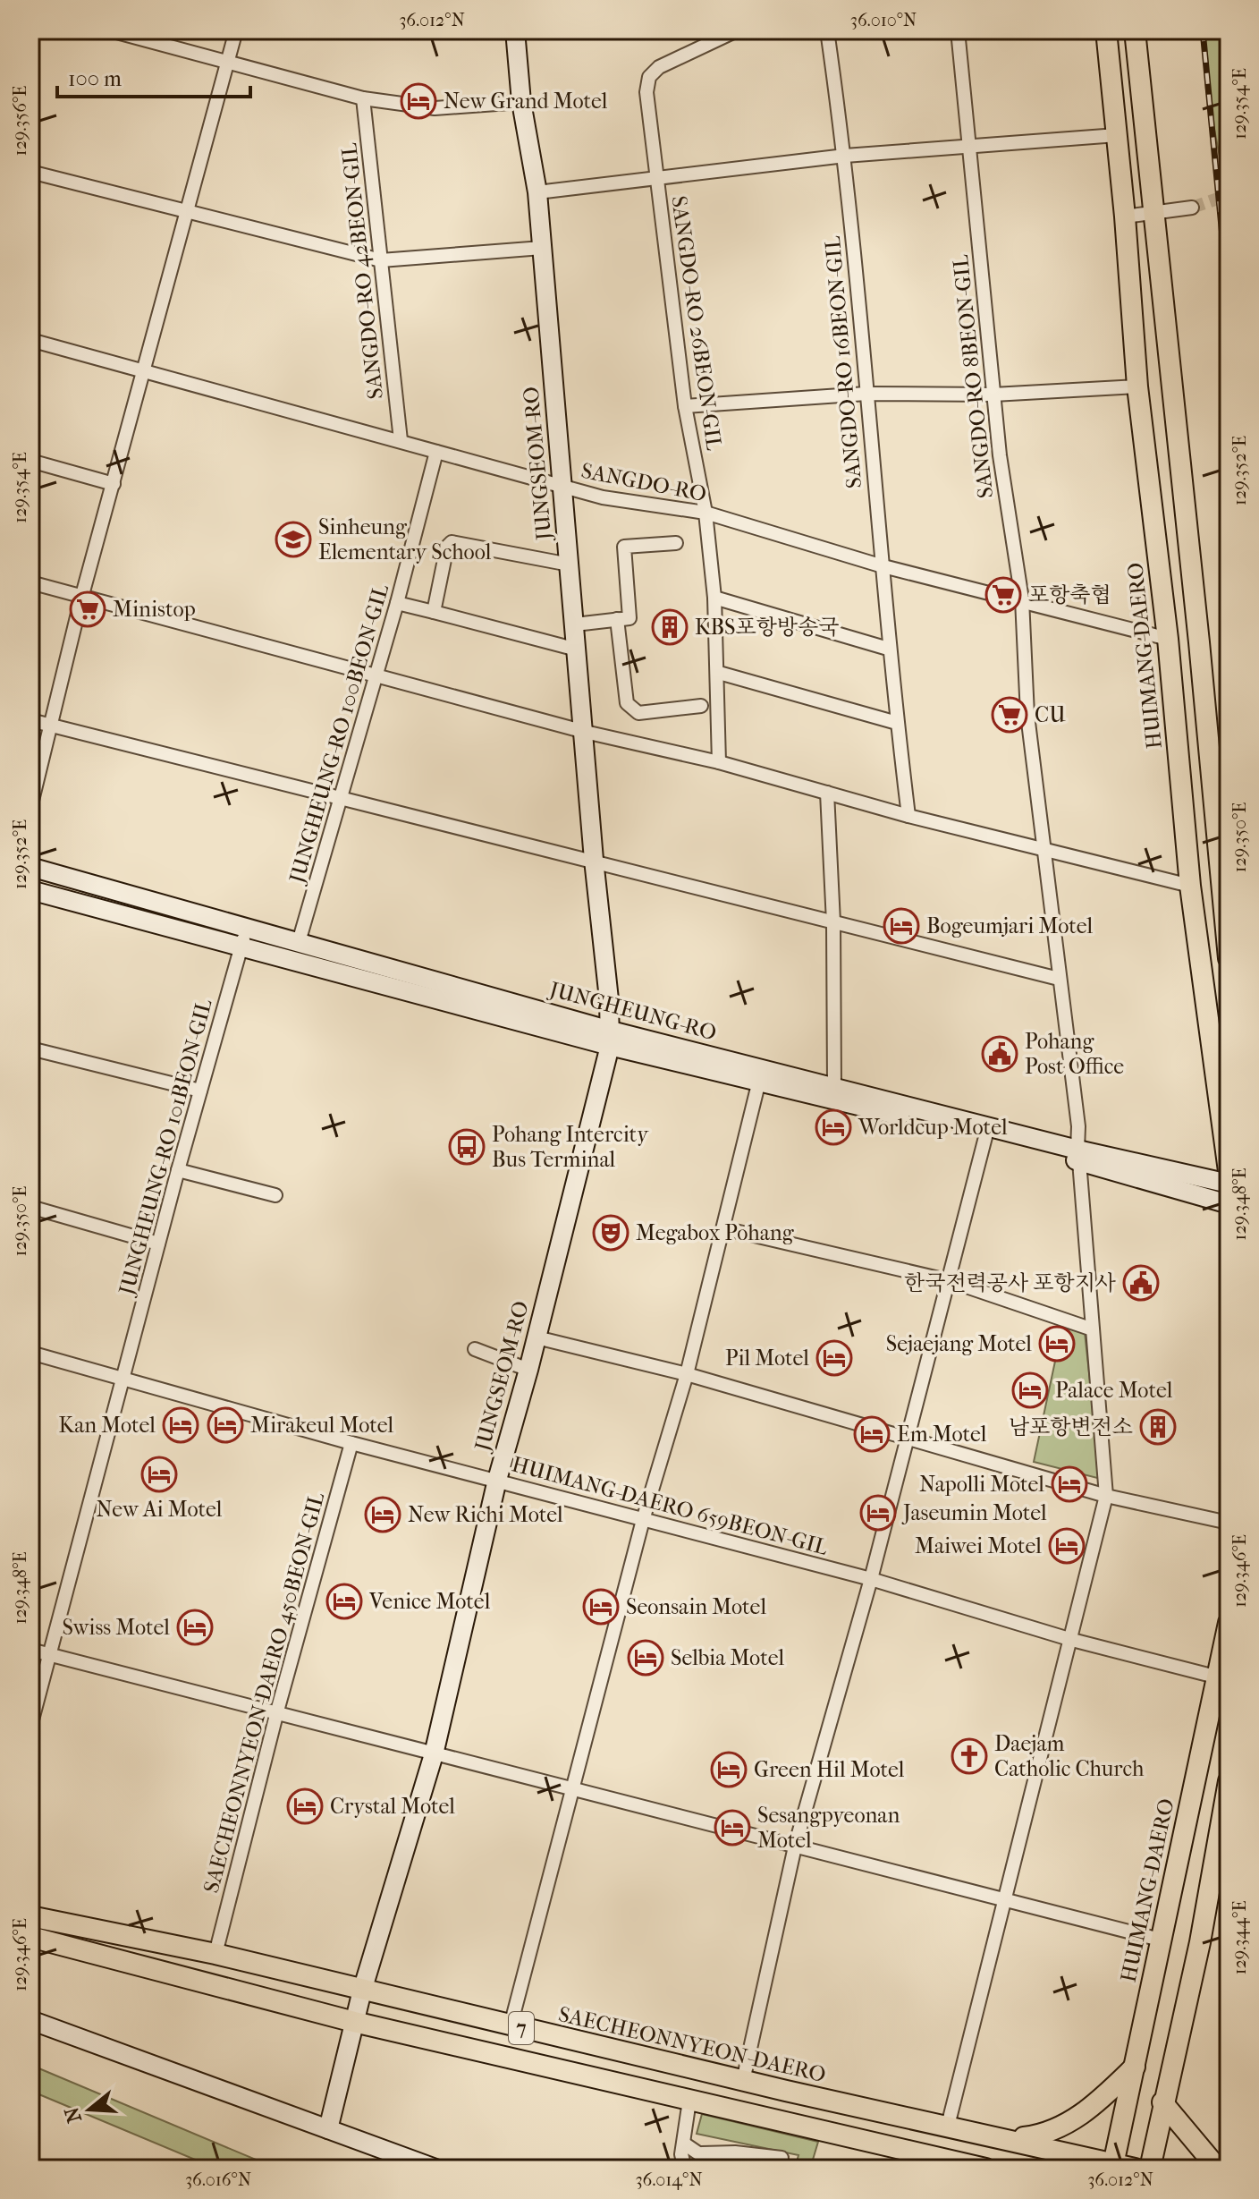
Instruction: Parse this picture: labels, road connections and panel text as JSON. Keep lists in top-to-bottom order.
{
  "streets": {
    "main road": [
      "JUNGSEOM-RO",
      "HUIMANG-DAERO",
      "JUNGHEUNG-RO",
      "7",
      "SAECHEONNYEON-DAERO"
    ],
    "street": [
      "SANGDO-RO 42BEON-GIL",
      "SANGDO-RO 26BEON-GIL",
      "SANGDO-RO 16BEON-GIL",
      "SANGDO-RO 8BEON-GIL",
      "SANGDO-RO",
      "JUNGHEUNG-RO 100BEON-GIL",
      "JUNGHEUNG-RO 101BEON-GIL",
      "HUIMANG-DAERO 659BEON-GIL",
      "SAECHEONNYEON-DAERO 450BEON-GIL"
    ]
  },
  "crossings": [
    ["SANGDO-RO 42BEON-GIL", "SANGDO-RO"],
    ["SANGDO-RO 26BEON-GIL", "SANGDO-RO 16BEON-GIL"],
    ["SANGDO-RO 26BEON-GIL", "SANGDO-RO"],
    ["SANGDO-RO 16BEON-GIL", "SANGDO-RO"],
    ["SANGDO-RO 8BEON-GIL", "SANGDO-RO"],
    ["SANGDO-RO 8BEON-GIL", "JUNGHEUNG-RO"],
    ["SANGDO-RO 8BEON-GIL", "HUIMANG-DAERO 659BEON-GIL"],
    ["SANGDO-RO 8BEON-GIL", "SAECHEONNYEON-DAERO"],
    ["JUNGSEOM-RO", "SANGDO-RO"],
    ["JUNGSEOM-RO", "JUNGHEUNG-RO"],
    ["JUNGSEOM-RO", "HUIMANG-DAERO 659BEON-GIL"],
    ["JUNGSEOM-RO", "7"],
    ["JUNGSEOM-RO", "SAECHEONNYEON-DAERO"],
    ["SANGDO-RO", "HUIMANG-DAERO"],
    ["SANGDO-RO", "JUNGHEUNG-RO 100BEON-GIL"],
    ["HUIMANG-DAERO", "HUIMANG-DAERO 659BEON-GIL"],
    ["HUIMANG-DAERO", "SAECHEONNYEON-DAERO"],
    ["JUNGHEUNG-RO 100BEON-GIL", "JUNGHEUNG-RO"],
    ["JUNGHEUNG-RO", "JUNGHEUNG-RO 101BEON-GIL"],
    ["JUNGHEUNG-RO 101BEON-GIL", "HUIMANG-DAERO 659BEON-GIL"],
    ["HUIMANG-DAERO 659BEON-GIL", "SAECHEONNYEON-DAERO 450BEON-GIL"],
    ["SAECHEONNYEON-DAERO 450BEON-GIL", "SAECHEONNYEON-DAERO"]
  ],
  "places": {
    "hotel": [
      "New Grand Motel",
      "Bogeumjari Motel",
      "Worldcup Motel",
      "Sejaejang Motel",
      "Pil Motel",
      "Palace Motel",
      "Kan Motel",
      "Mirakeul Motel",
      "Em Motel",
      "New Ai Motel",
      "Napolli Motel",
      "Jaseumin Motel",
      "New Richi Motel",
      "Maiwei Motel",
      "Venice Motel",
      "Seonsain Motel",
      "Swiss Motel",
      "Selbia Motel",
      "Green Hil Motel",
      "Crystal Motel",
      "Sesangpyeonan Motel"
    ],
    "school or university": ["Sinheung Elementary School"],
    "supermarket": ["포항축협", "Ministop", "CU"],
    "building": ["KBS포항방송국", "남포항변전소"],
    "public building": ["Pohang Post Office", "한국전력공사 포항지사"],
    "bus stop": ["Pohang Intercity Bus Terminal"],
    "theatre": ["Megabox Pohang"],
    "church": ["Daejam Catholic Church"]
  },
  "scale_bar": "100 m",
  "north": "left",
  "coordinates": [
    "36.012°N",
    "36.010°N",
    "129.354°E",
    "129.356°E",
    "129.352°E",
    "129.350°E",
    "129.348°E",
    "129.346°E",
    "129.344°E",
    "36.016°N",
    "36.014°N"
  ]
}
